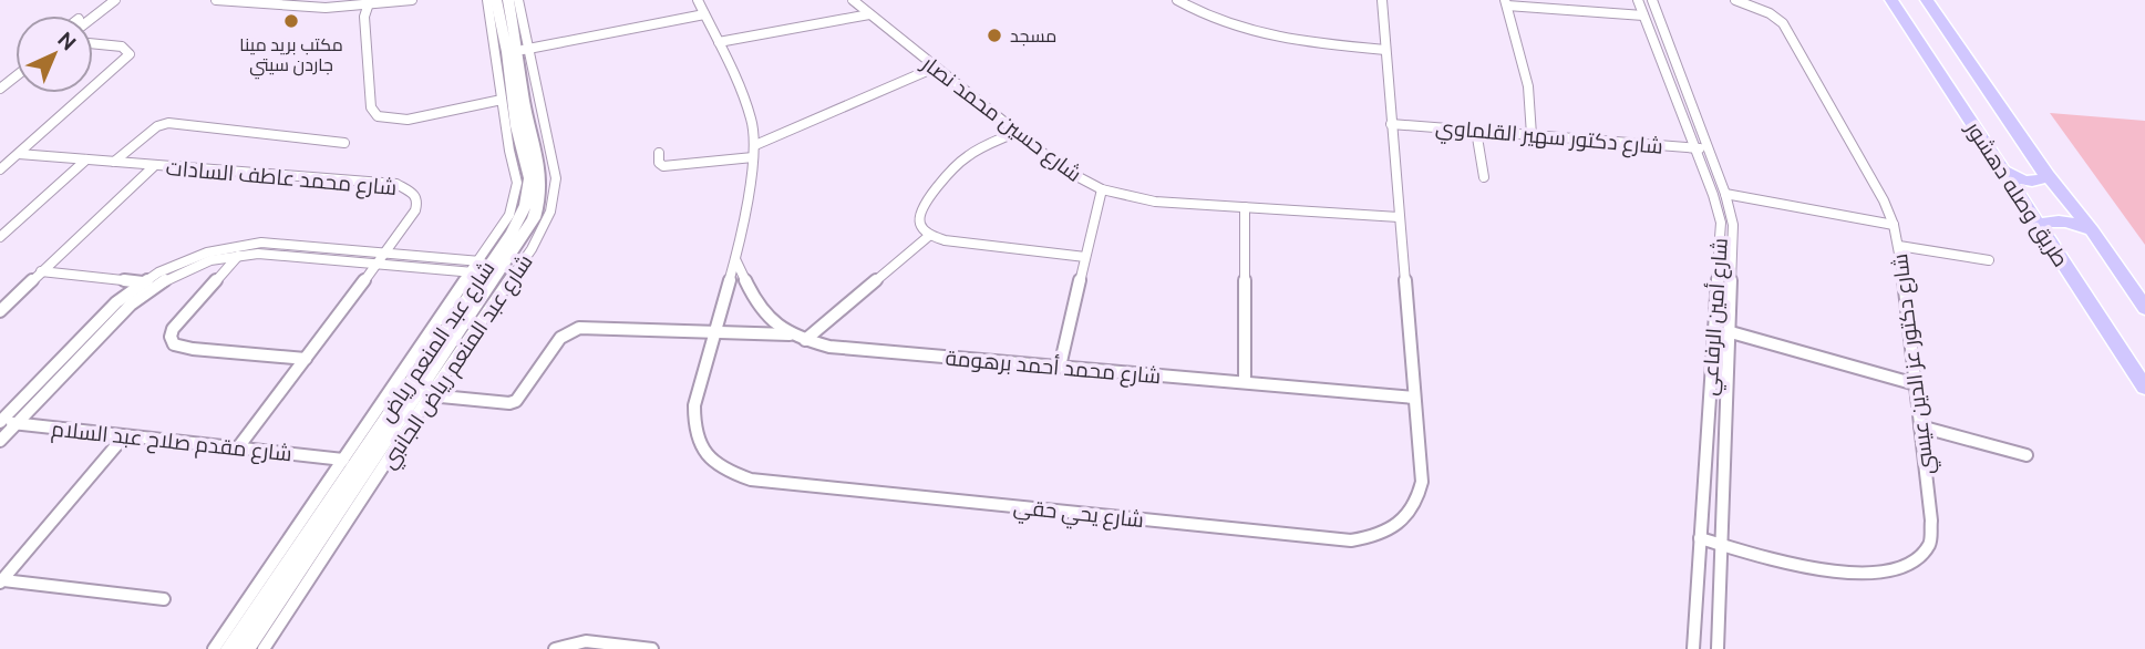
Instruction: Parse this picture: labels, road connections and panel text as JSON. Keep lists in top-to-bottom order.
{
  "streets": {
    "main road": ["طريق وصله دهشور"],
    "street": [
      "شارع حسين محمد نصار",
      "شارع دكتور سهير القلماوي",
      "شارع محمد عاطف السادات",
      "شارع أمين الرفاعي",
      "شارع عبد المنعم رياض",
      "شارع عبد المنعم رياض الجانبي",
      "شارع دكتور عز الدين عيسي",
      "شارع محمد أحمد برهومة",
      "شارع مقدم صلاح عبد السلام",
      "شارع يحي حقي"
    ]
  },
  "crossings": [
    ["شارع حسين محمد نصار", "شارع يحي حقي"],
    ["شارع دكتور سهير القلماوي", "شارع أمين الرفاعي"],
    ["شارع دكتور سهير القلماوي", "شارع يحي حقي"],
    ["شارع محمد عاطف السادات", "شارع مقدم صلاح عبد السلام"],
    ["شارع أمين الرفاعي", "شارع دكتور عز الدين عيسي"],
    ["شارع عبد المنعم رياض", "شارع عبد المنعم رياض الجانبي"],
    ["شارع عبد المنعم رياض الجانبي", "شارع مقدم صلاح عبد السلام"],
    ["شارع محمد أحمد برهومة", "شارع يحي حقي"]
  ],
  "places": ["مكتب بريد مينا جاردن سيتي", "مسجد"],
  "north": "top right"
}
